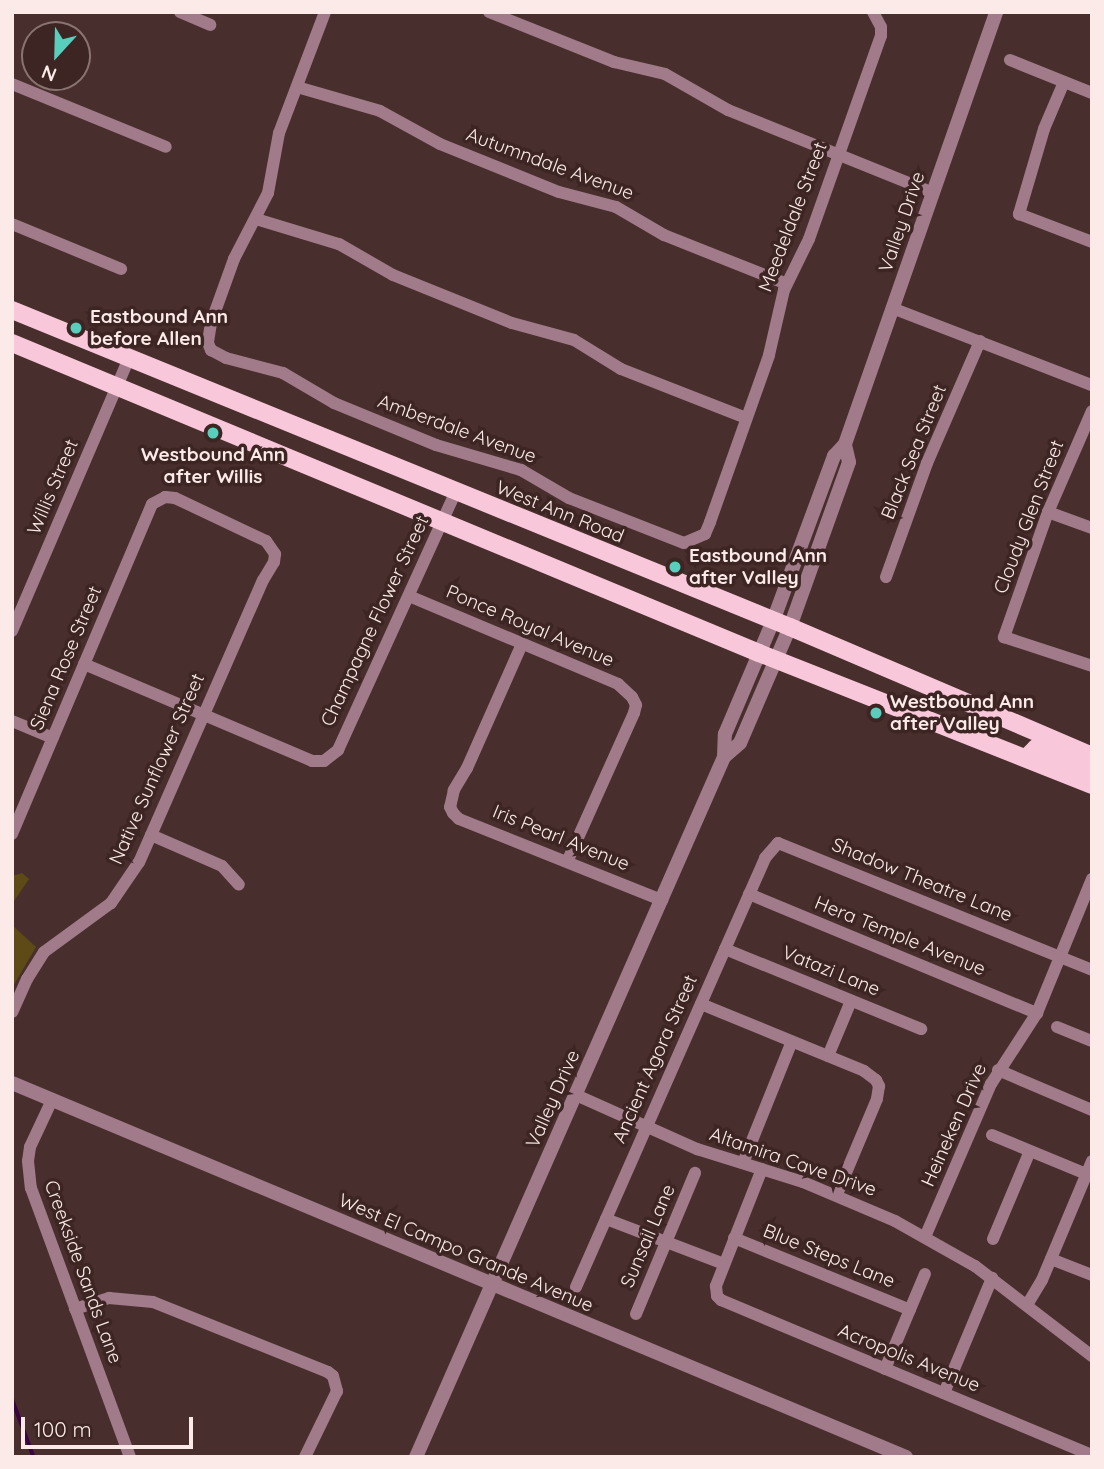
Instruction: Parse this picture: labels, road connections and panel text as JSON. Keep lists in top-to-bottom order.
{
  "streets": {
    "main road": ["West Ann Road"],
    "street": [
      "Autumndale Avenue",
      "Meedeldale Street",
      "Valley Drive",
      "Amberdale Avenue",
      "Black Sea Street",
      "Willis Street",
      "Cloudy Glen Street",
      "Champagne Flower Street",
      "Ponce Royal Avenue",
      "Siena Rose Street",
      "Native Sunflower Street",
      "Iris Pearl Avenue",
      "Shadow Theatre Lane",
      "Hera Temple Avenue",
      "Vatazi Lane",
      "Ancient Agora Street",
      "Heineken Drive",
      "Altamira Cave Drive",
      "Sunsail Lane",
      "West El Campo Grande Avenue",
      "Blue Steps Lane",
      "Creekside Sands Lane",
      "Acropolis Avenue"
    ]
  },
  "crossings": [
    ["Autumndale Avenue", "Meedeldale Street"],
    ["Meedeldale Street", "Amberdale Avenue"],
    ["Valley Drive", "West Ann Road"],
    ["Valley Drive", "Iris Pearl Avenue"],
    ["Valley Drive", "Altamira Cave Drive"],
    ["Valley Drive", "West El Campo Grande Avenue"],
    ["Willis Street", "West Ann Road"],
    ["West Ann Road", "Champagne Flower Street"],
    ["Champagne Flower Street", "Ponce Royal Avenue"],
    ["Champagne Flower Street", "Native Sunflower Street"],
    ["Ponce Royal Avenue", "Iris Pearl Avenue"],
    ["Siena Rose Street", "Native Sunflower Street"],
    ["Shadow Theatre Lane", "Ancient Agora Street"],
    ["Shadow Theatre Lane", "Heineken Drive"],
    ["Hera Temple Avenue", "Ancient Agora Street"],
    ["Hera Temple Avenue", "Heineken Drive"],
    ["Vatazi Lane", "Ancient Agora Street"],
    ["Ancient Agora Street", "Altamira Cave Drive"],
    ["Heineken Drive", "Altamira Cave Drive"],
    ["West El Campo Grande Avenue", "Creekside Sands Lane"]
  ],
  "places": [
    "Eastbound Ann before Allen",
    "Westbound Ann after Willis",
    "Eastbound Ann after Valley",
    "Westbound Ann after Valley"
  ],
  "scale_bar": "100 m",
  "north": "bottom"
}
